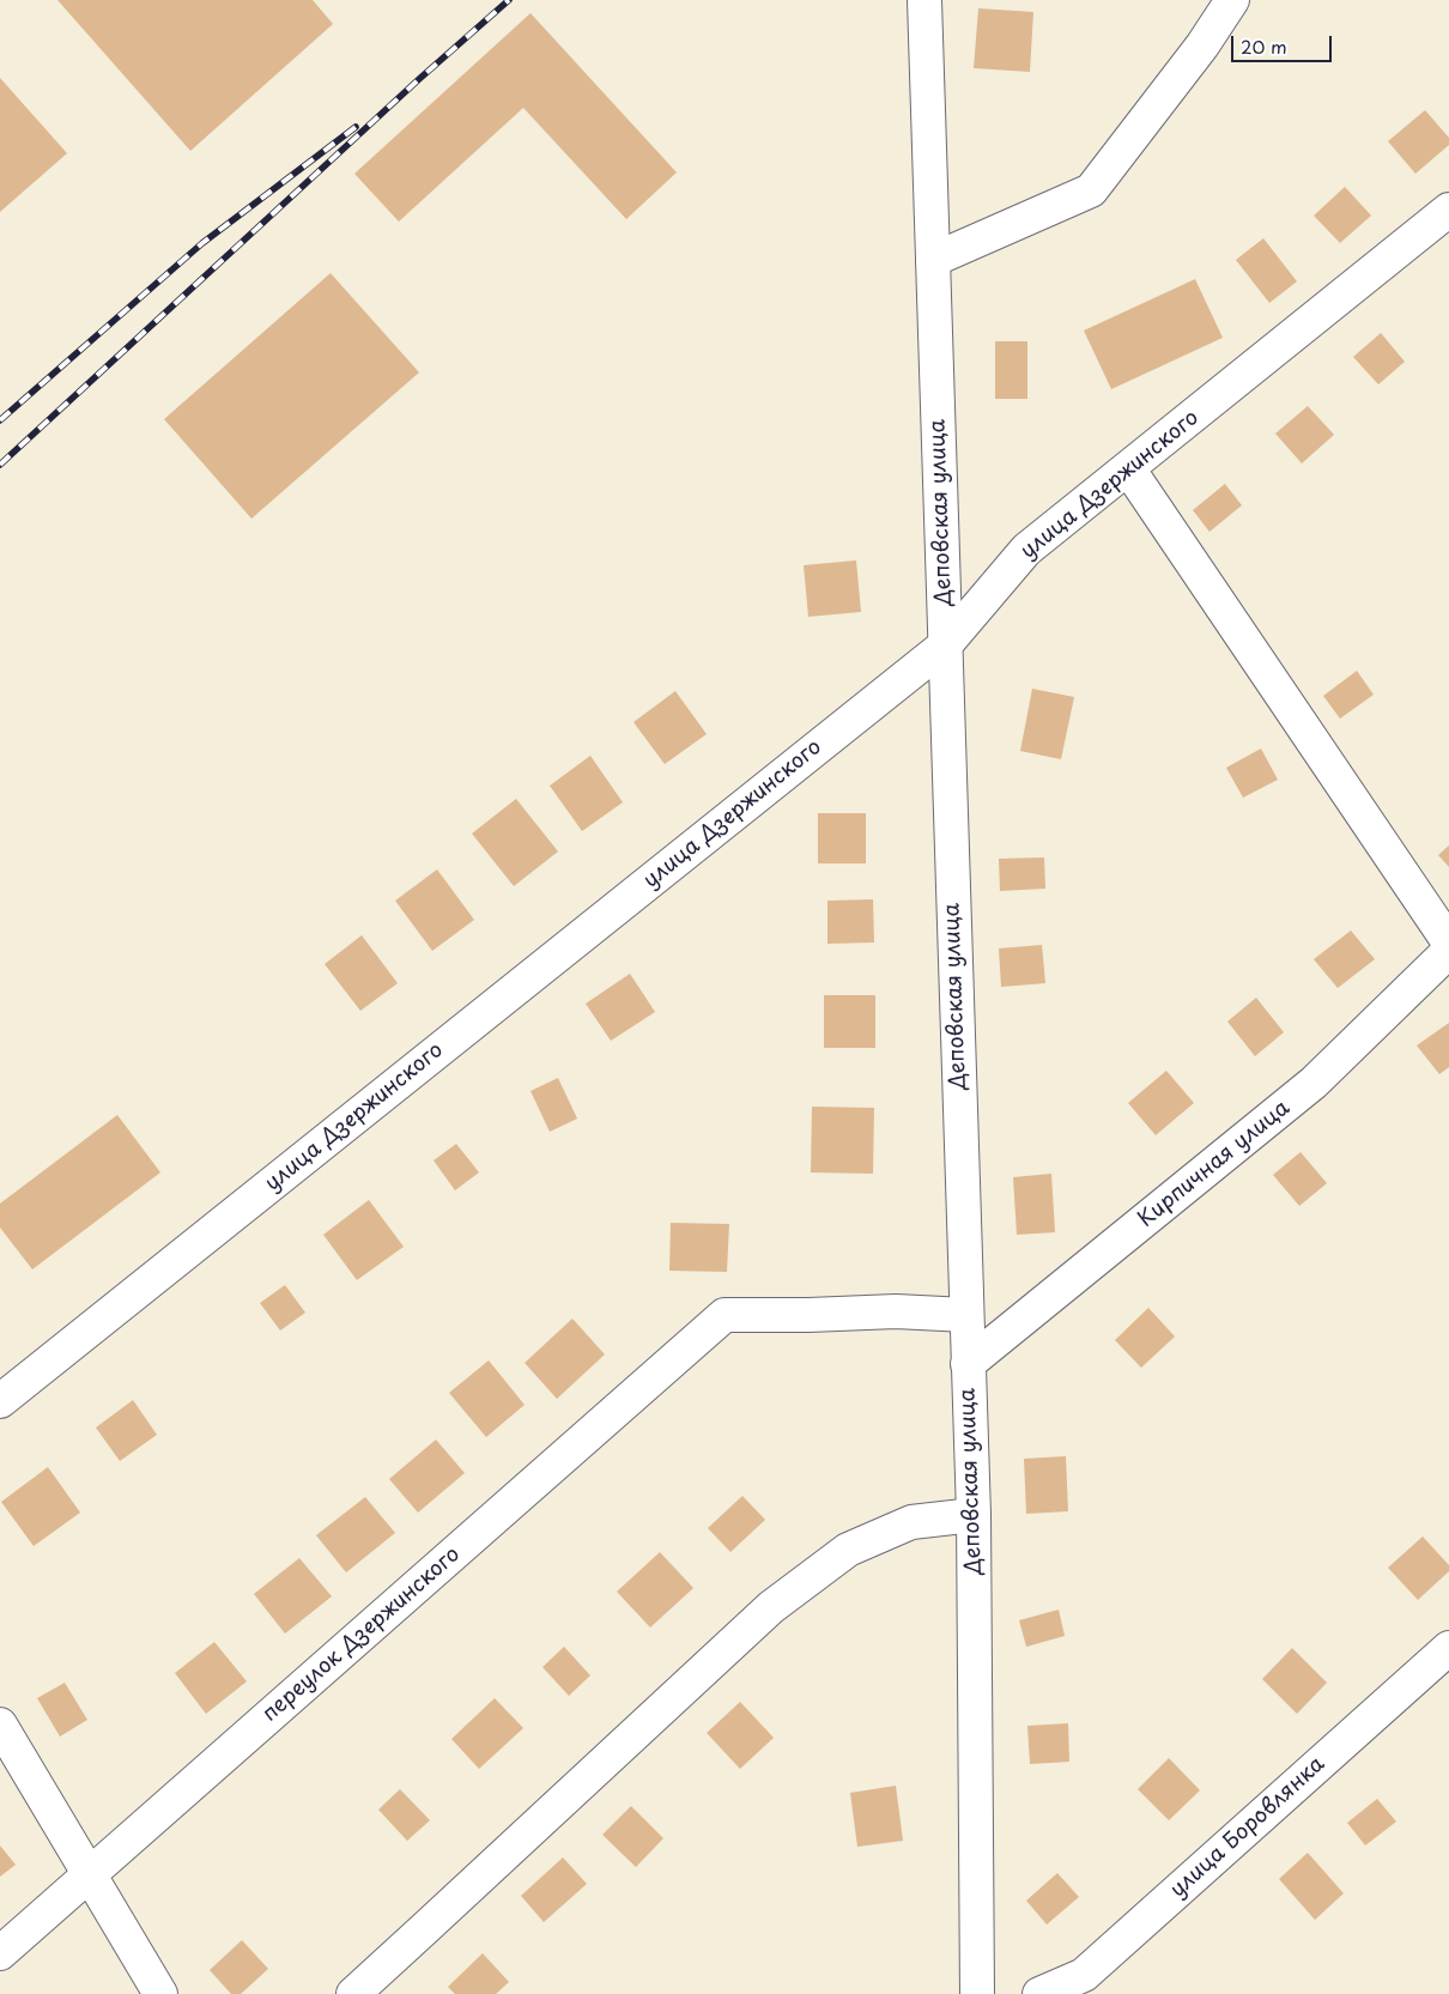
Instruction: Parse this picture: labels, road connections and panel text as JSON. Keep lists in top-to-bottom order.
{
  "streets": {
    "street": [
      "улица Дзержинского",
      "Деповская улица",
      "Кирпичная улица",
      "переулок Дзержинского",
      "улица Боровлянка"
    ]
  },
  "crossings": [
    ["улица Дзержинского", "Деповская улица"],
    ["Деповская улица", "Кирпичная улица"],
    ["Деповская улица", "переулок Дзержинского"]
  ],
  "scale_bar": "20 m"
}
